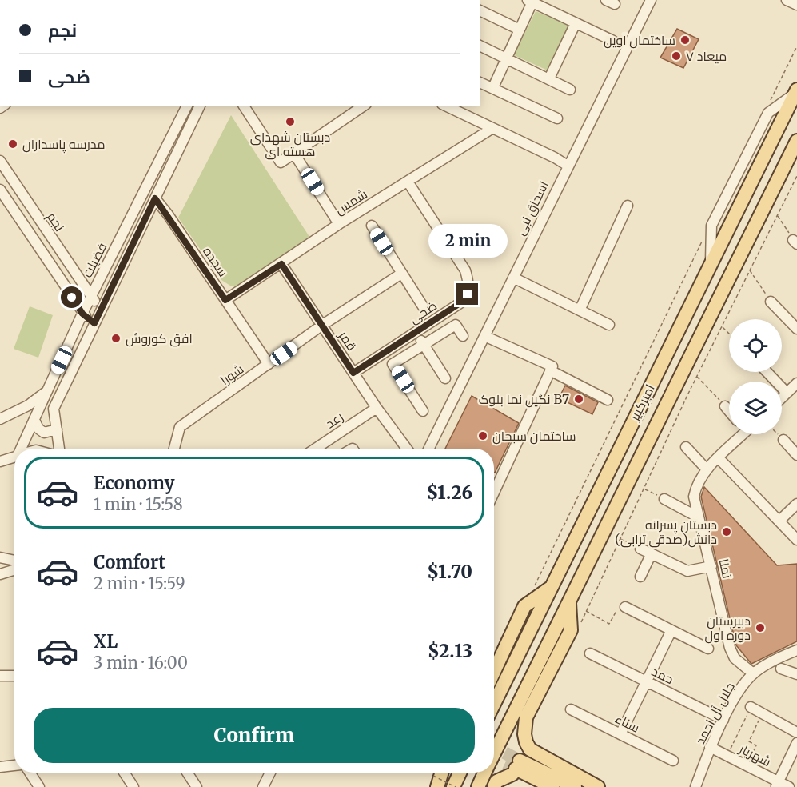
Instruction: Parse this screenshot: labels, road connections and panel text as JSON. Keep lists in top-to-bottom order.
{
  "streets": {
    "main road": ["امیرکبیر"],
    "street": [
      "شمس",
      "اسحاق نبی",
      "نجم",
      "فضیلت",
      "سجده",
      "ضحی",
      "قمر",
      "شورا",
      "رعد",
      "تمنا",
      "حمد",
      "جلال آل احمد",
      "سناء",
      "شهریار"
    ]
  },
  "crossings": [
    ["شمس", "سجده"],
    ["شمس", "ضحی"],
    ["شمس", "قمر"],
    ["نجم", "فضیلت"],
    ["فضیلت", "سجده"],
    ["سجده", "شورا"],
    ["ضحی", "قمر"],
    ["قمر", "شورا"],
    ["قمر", "رعد"],
    ["تمنا", "جلال آل احمد"],
    ["حمد", "جلال آل احمد"],
    ["جلال آل احمد", "شهریار"]
  ],
  "places": [
    "ساختمان آوین",
    "میعاد ۷",
    "دبستان شهدای هسته ای",
    "مدرسه پاسداران",
    "افق کوروش",
    "نگین نما بلوک B7",
    "ساختمان سبحان",
    "دبستان پسرانه دانش(صدقی ترابی)",
    "دبیرستان دوره اول"
  ],
  "page": {
    "banner": ["نجم", "ضحی"],
    "bubble": "2 min",
    "list": [
      {
        "name": "Economy",
        "note": "1 min · 15:58",
        "value": "$1.26"
      },
      {
        "name": "Comfort",
        "note": "2 min · 15:59",
        "value": "$1.70"
      },
      {
        "name": "XL",
        "note": "3 min · 16:00",
        "value": "$2.13"
      }
    ],
    "buttons": "Confirm"
  }
}
